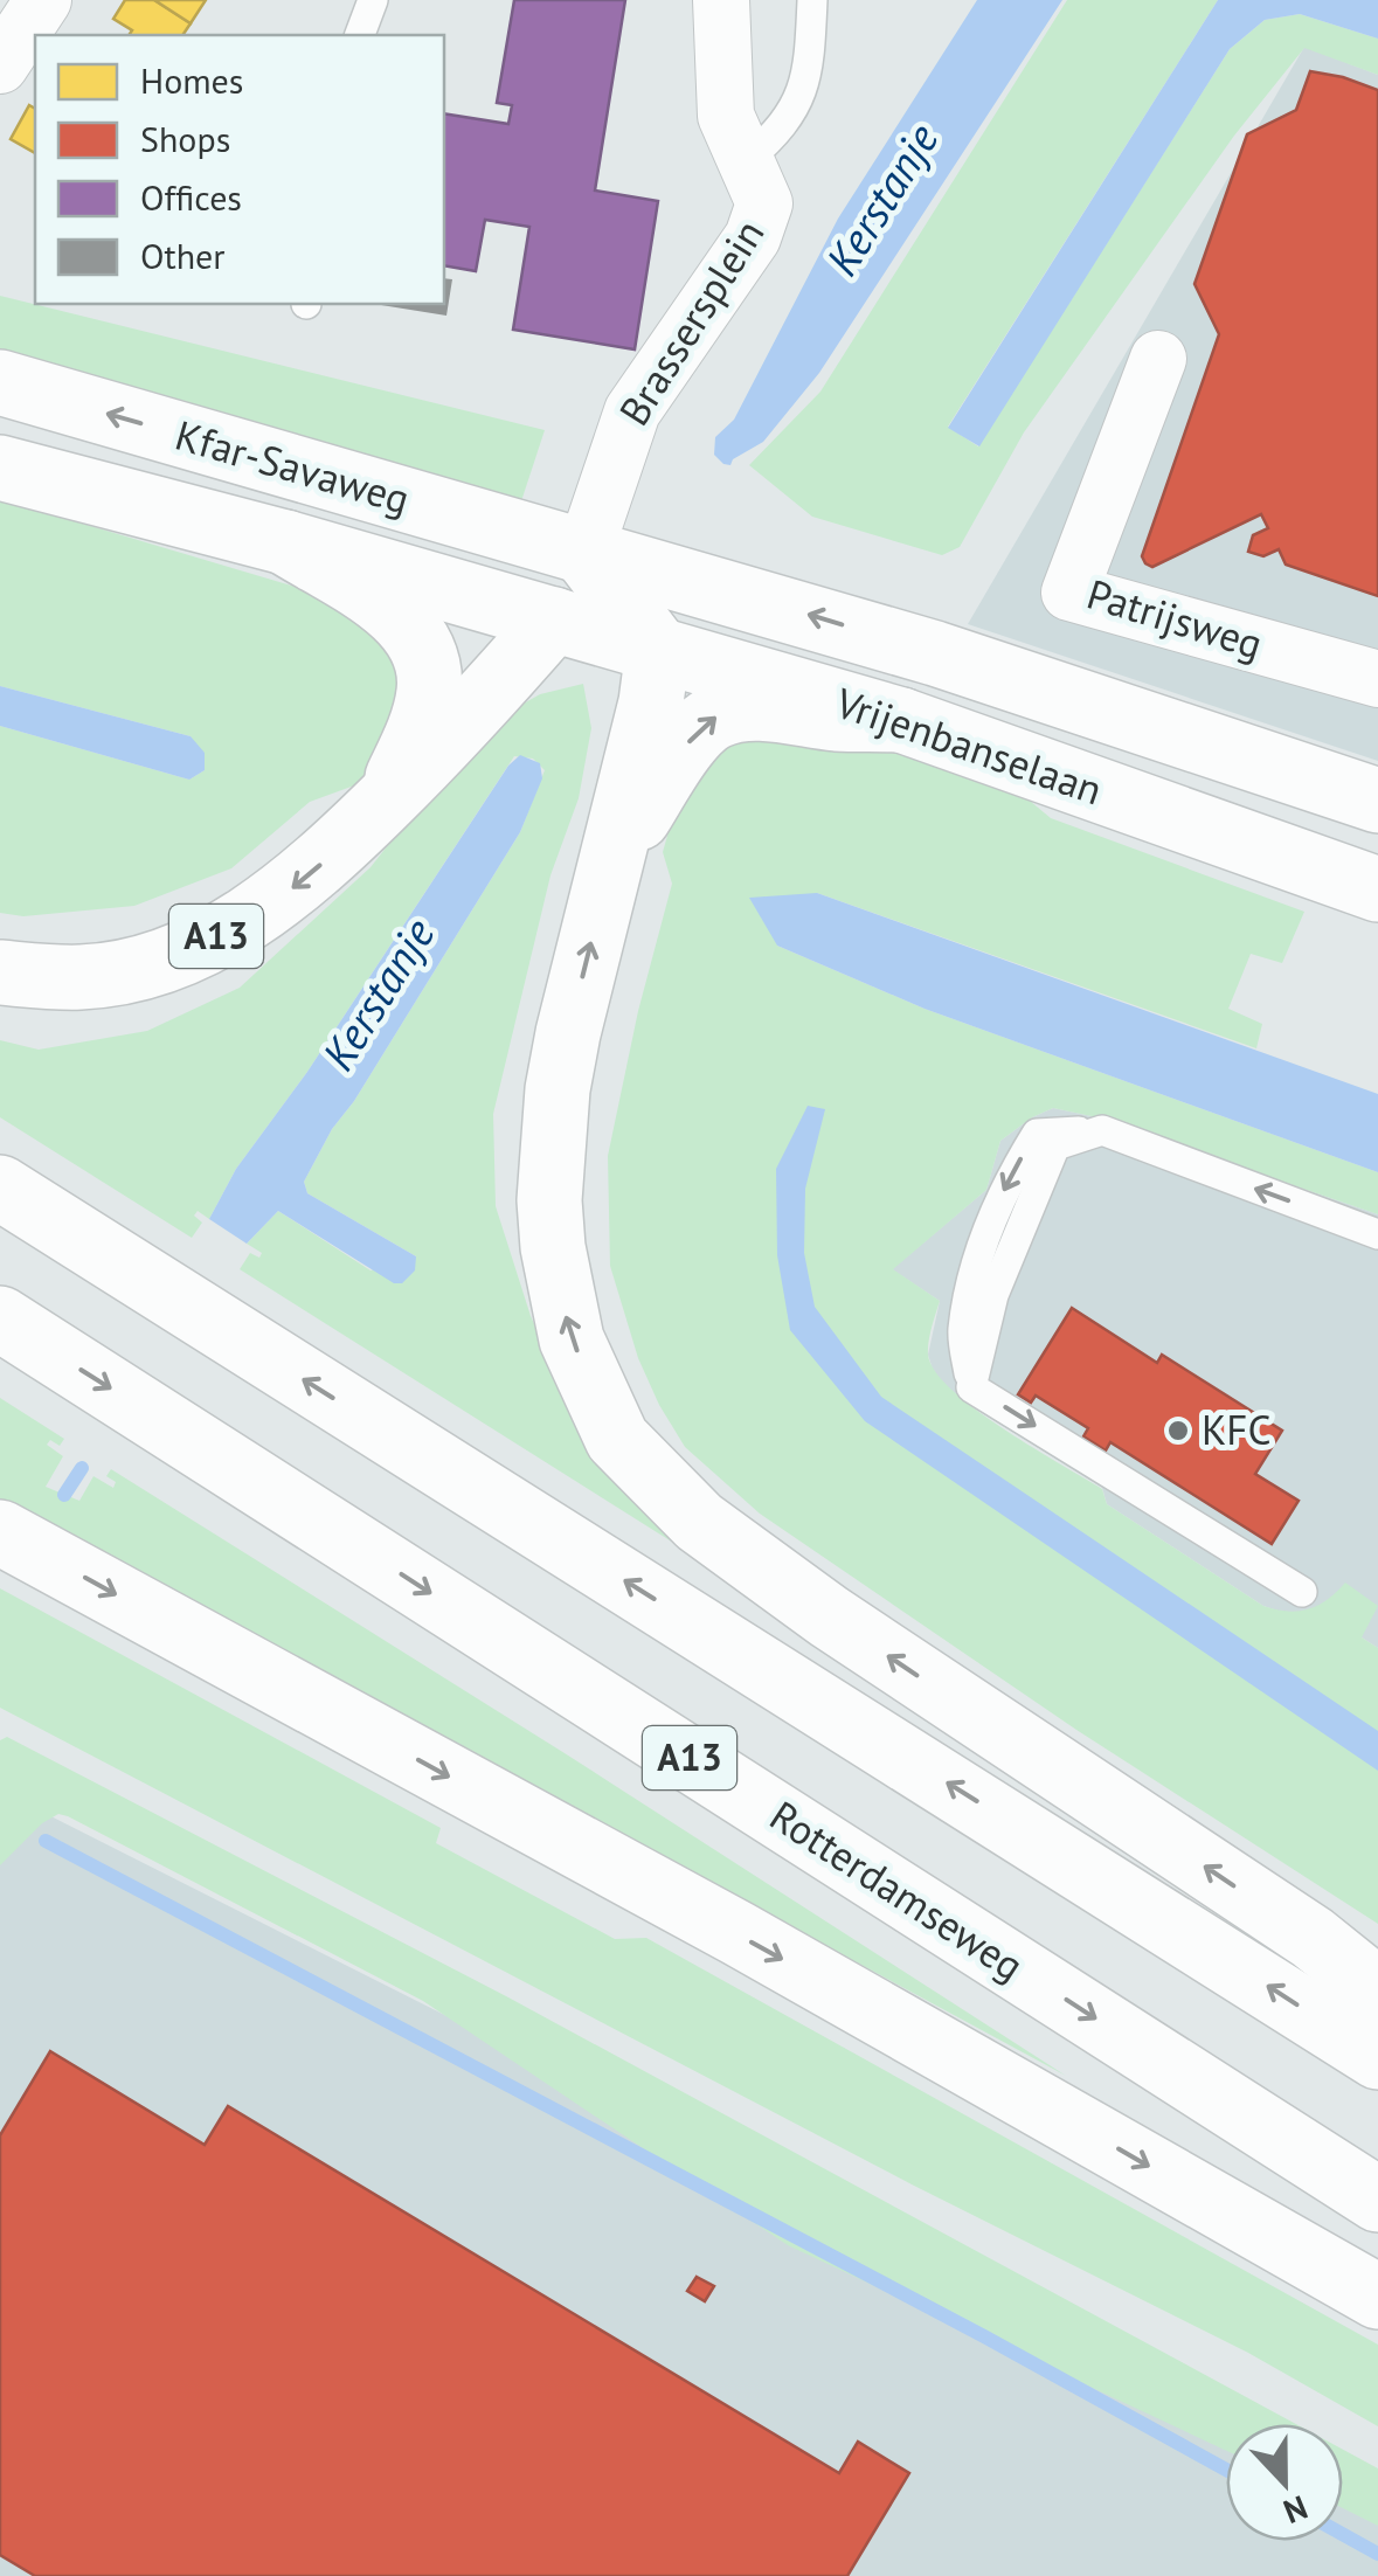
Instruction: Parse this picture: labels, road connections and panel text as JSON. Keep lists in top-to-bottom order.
{
  "streets": {
    "main road": [
      "Kfar-Savaweg",
      "Vrijenbanselaan",
      "A13",
      "Rotterdamseweg"
    ],
    "street": ["Brassersplein", "Patrijsweg"]
  },
  "crossings": [
    ["Brassersplein", "Kfar-Savaweg"],
    ["Brassersplein", "Vrijenbanselaan"],
    ["Kfar-Savaweg", "Vrijenbanselaan"],
    ["Kfar-Savaweg", "A13"],
    ["Vrijenbanselaan", "A13"]
  ],
  "water": ["Kerstanje"],
  "places": ["KFC"],
  "legend": [
    "Homes",
    "Shops",
    "Offices",
    "Other"
  ],
  "north": "bottom"
}
